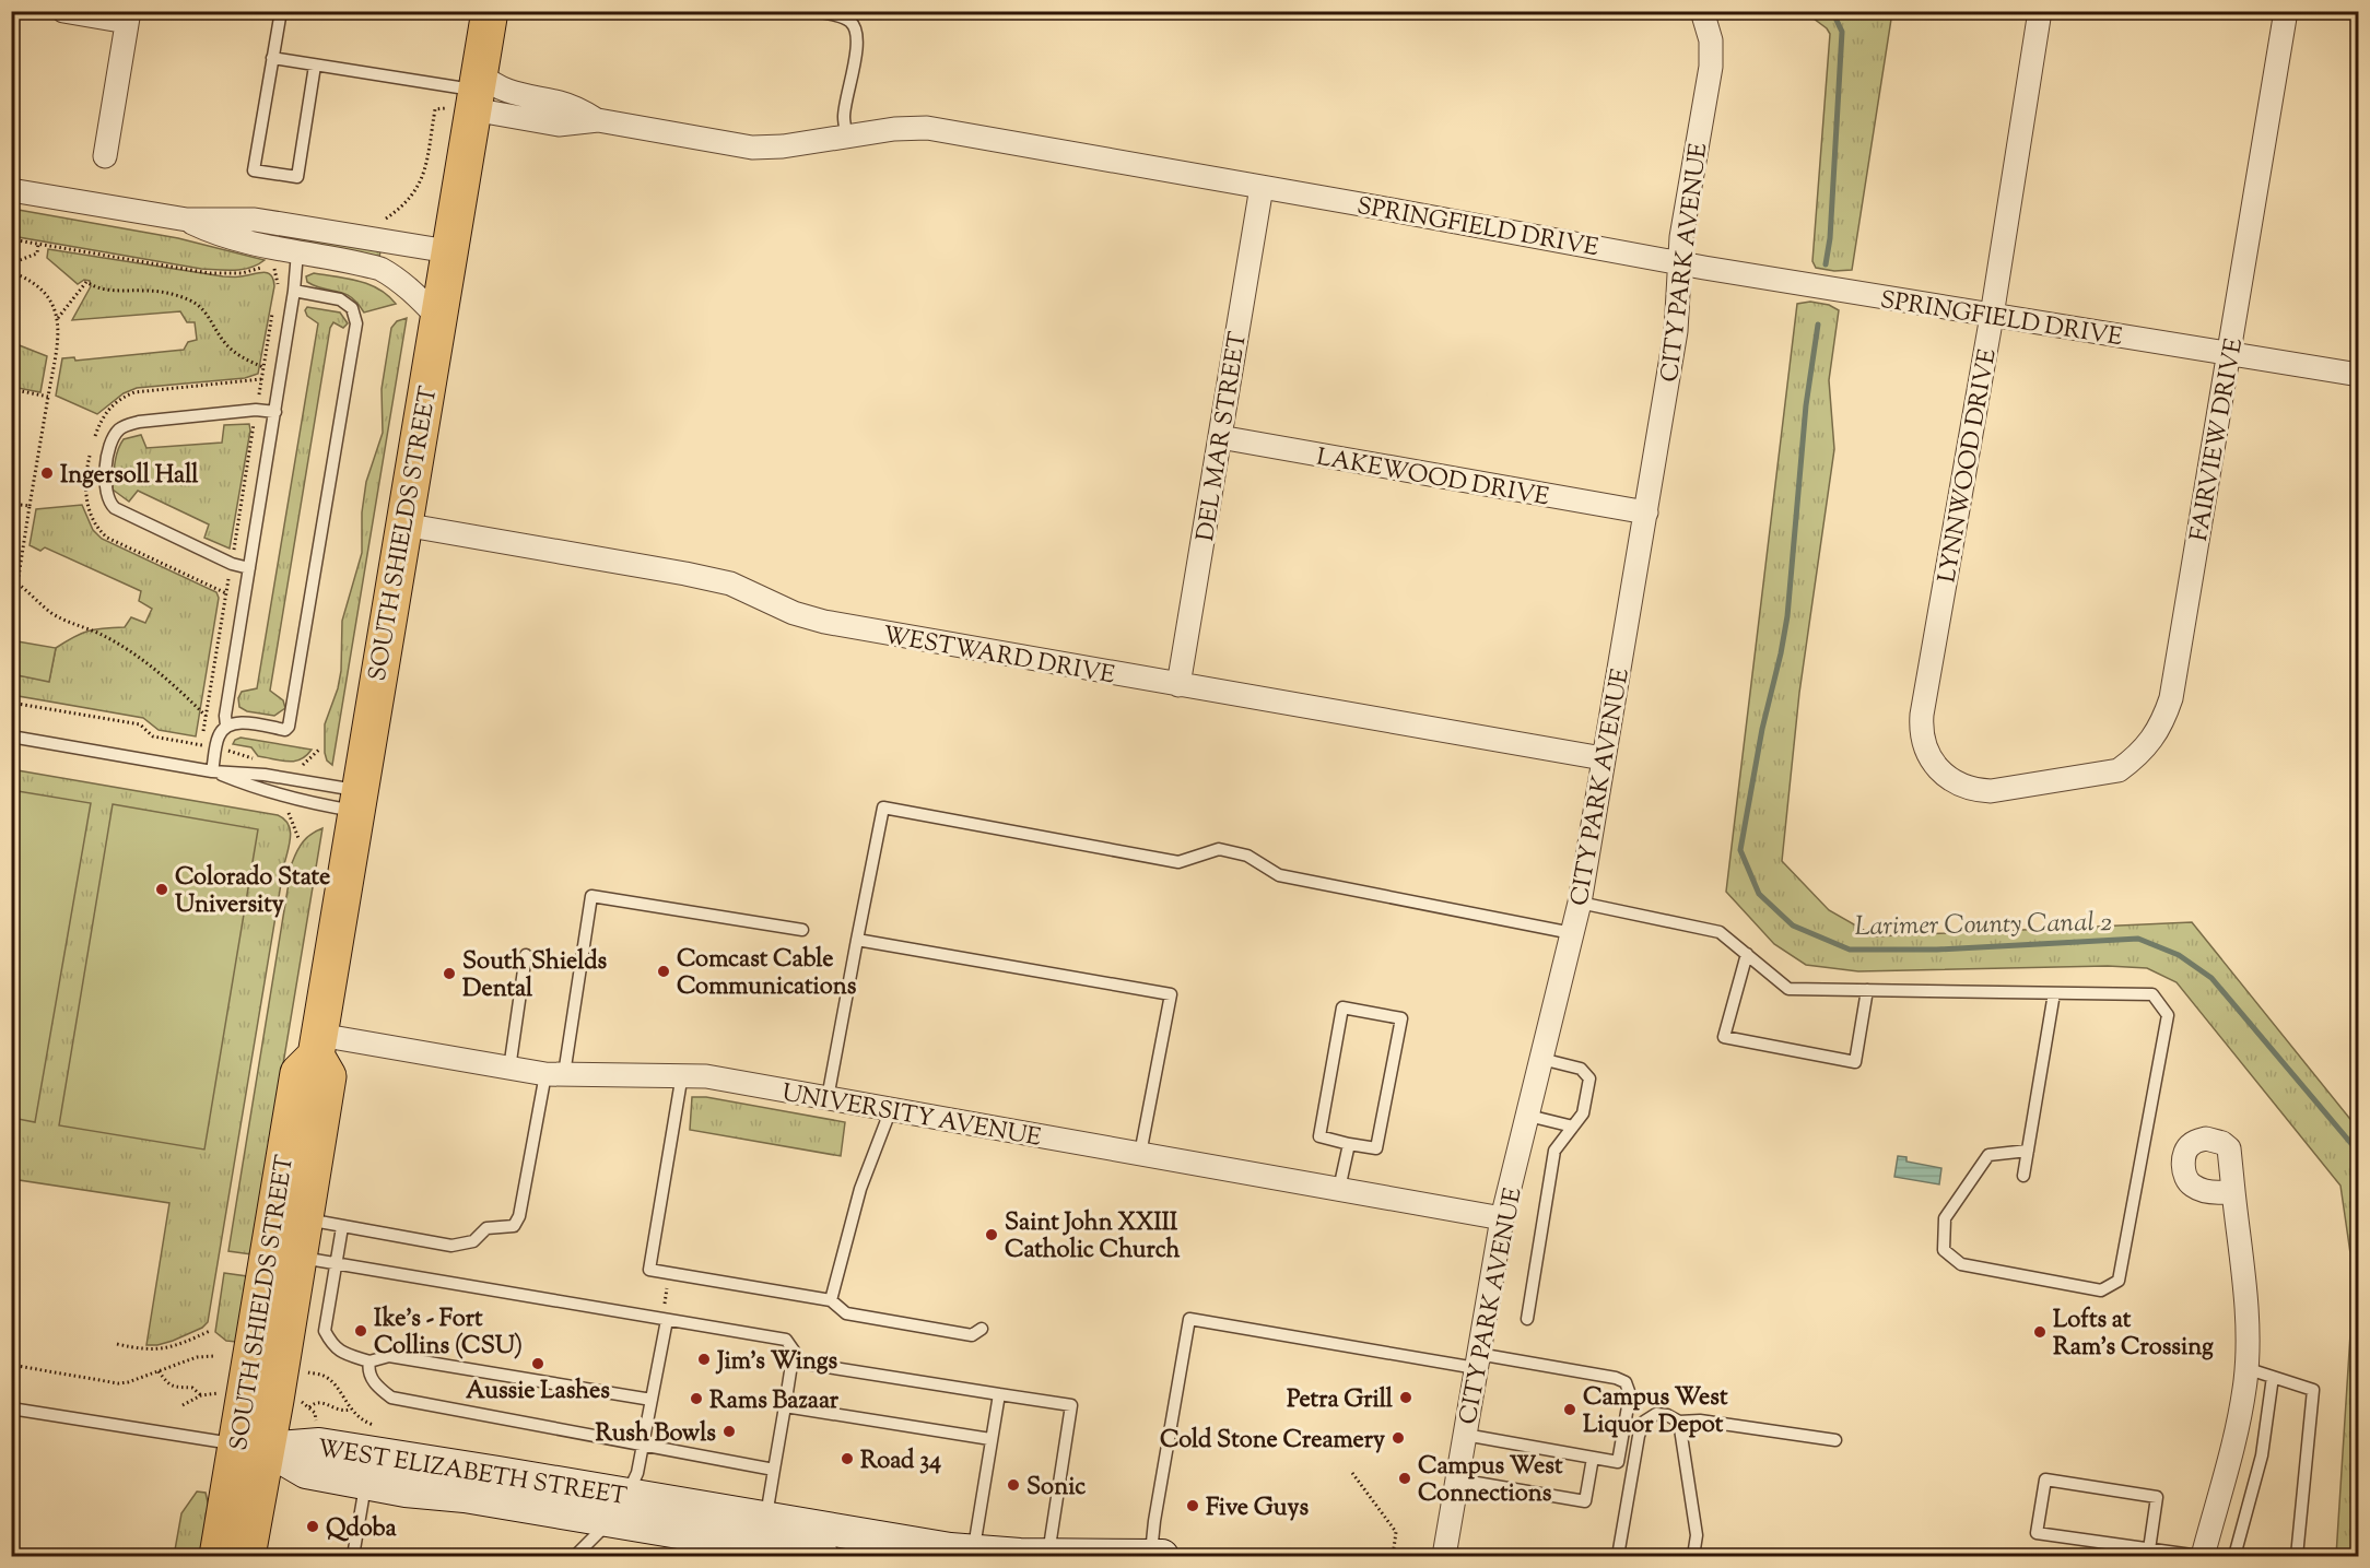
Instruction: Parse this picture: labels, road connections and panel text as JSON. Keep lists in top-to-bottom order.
{
  "streets": {
    "main road": ["SOUTH SHIELDS STREET", "WEST ELIZABETH STREET"],
    "street": [
      "SPRINGFIELD DRIVE",
      "CITY PARK AVENUE",
      "DEL MAR STREET",
      "FAIRVIEW DRIVE",
      "LYNNWOOD DRIVE",
      "LAKEWOOD DRIVE",
      "WESTWARD DRIVE",
      "UNIVERSITY AVENUE"
    ]
  },
  "crossings": [
    ["SPRINGFIELD DRIVE", "CITY PARK AVENUE"],
    ["SPRINGFIELD DRIVE", "DEL MAR STREET"],
    ["SPRINGFIELD DRIVE", "FAIRVIEW DRIVE"],
    ["SPRINGFIELD DRIVE", "LYNNWOOD DRIVE"],
    ["SPRINGFIELD DRIVE", "SOUTH SHIELDS STREET"],
    ["CITY PARK AVENUE", "LAKEWOOD DRIVE"],
    ["CITY PARK AVENUE", "WESTWARD DRIVE"],
    ["CITY PARK AVENUE", "UNIVERSITY AVENUE"],
    ["DEL MAR STREET", "LAKEWOOD DRIVE"],
    ["DEL MAR STREET", "WESTWARD DRIVE"],
    ["FAIRVIEW DRIVE", "LYNNWOOD DRIVE"],
    ["SOUTH SHIELDS STREET", "WESTWARD DRIVE"],
    ["SOUTH SHIELDS STREET", "UNIVERSITY AVENUE"],
    ["SOUTH SHIELDS STREET", "WEST ELIZABETH STREET"]
  ],
  "water": ["Larimer County Canal 2"],
  "places": [
    "Ingersoll Hall",
    "Colorado State University",
    "Comcast Cable Communications",
    "South Shields Dental",
    "Saint John XXIII Catholic Church",
    "Ike's - Fort Collins (CSU)",
    "Lofts at Ram's Crossing",
    "Jim's Wings",
    "Aussie Lashes",
    "Petra Grill",
    "Rams Bazaar",
    "Campus West Liquor Depot",
    "Rush Bowls",
    "Cold Stone Creamery",
    "Road 34",
    "Campus West Connections",
    "Sonic",
    "Five Guys",
    "Qdoba"
  ]
}
